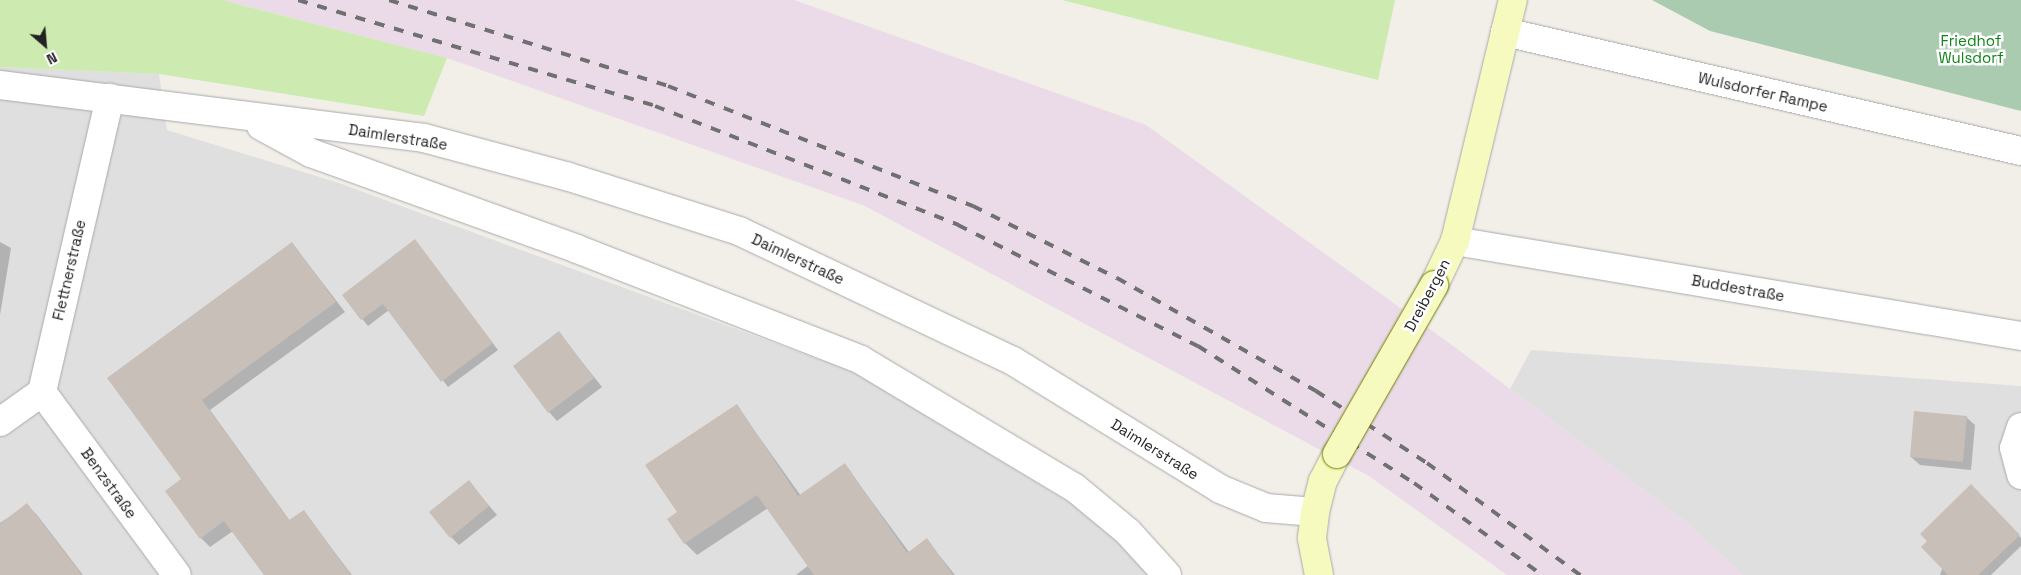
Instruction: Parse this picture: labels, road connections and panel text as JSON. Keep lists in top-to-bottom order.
{
  "streets": {
    "street": [
      "Wulsdorfer Rampe",
      "Daimlerstraße",
      "Flettnerstraße",
      "Buddestraße",
      "Dreibergen",
      "Benzstraße"
    ]
  },
  "crossings": [
    ["Wulsdorfer Rampe", "Dreibergen"],
    ["Daimlerstraße", "Flettnerstraße"],
    ["Daimlerstraße", "Dreibergen"],
    ["Flettnerstraße", "Benzstraße"],
    ["Buddestraße", "Dreibergen"]
  ],
  "parks": ["Friedhof Wulsdorf"],
  "north": "bottom right"
}
